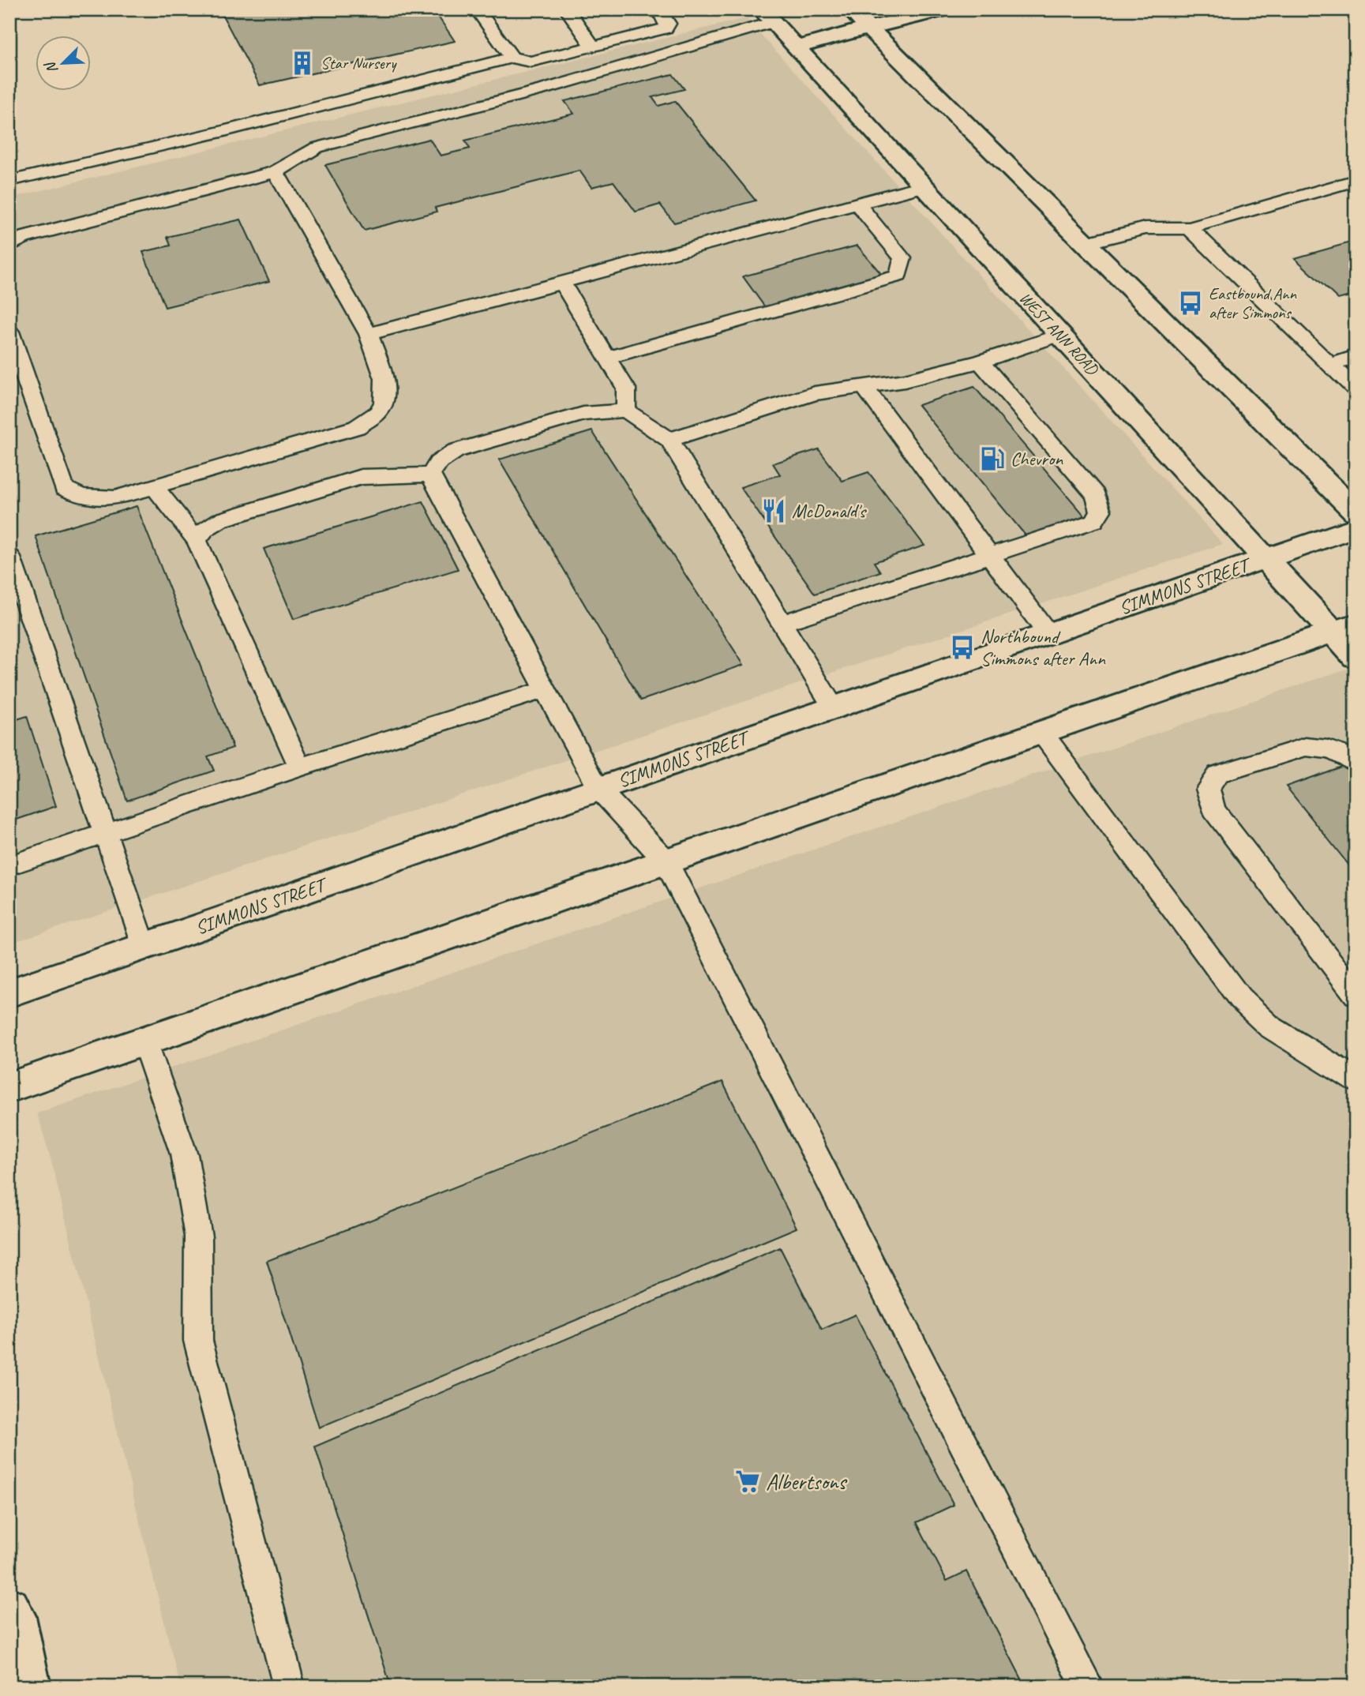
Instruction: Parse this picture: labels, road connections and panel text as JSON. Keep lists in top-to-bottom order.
{
  "streets": {
    "main road": ["WEST ANN ROAD", "SIMMONS STREET"]
  },
  "crossings": [
    ["WEST ANN ROAD", "SIMMONS STREET"]
  ],
  "places": {
    "building": ["Star Nursery"],
    "bus stop": ["Eastbound Ann after Simmons", "Northbound Simmons after Ann"],
    "fuel station": ["Chevron"],
    "restaurant": ["McDonald's"],
    "supermarket": ["Albertsons"]
  },
  "north": "bottom left"
}
